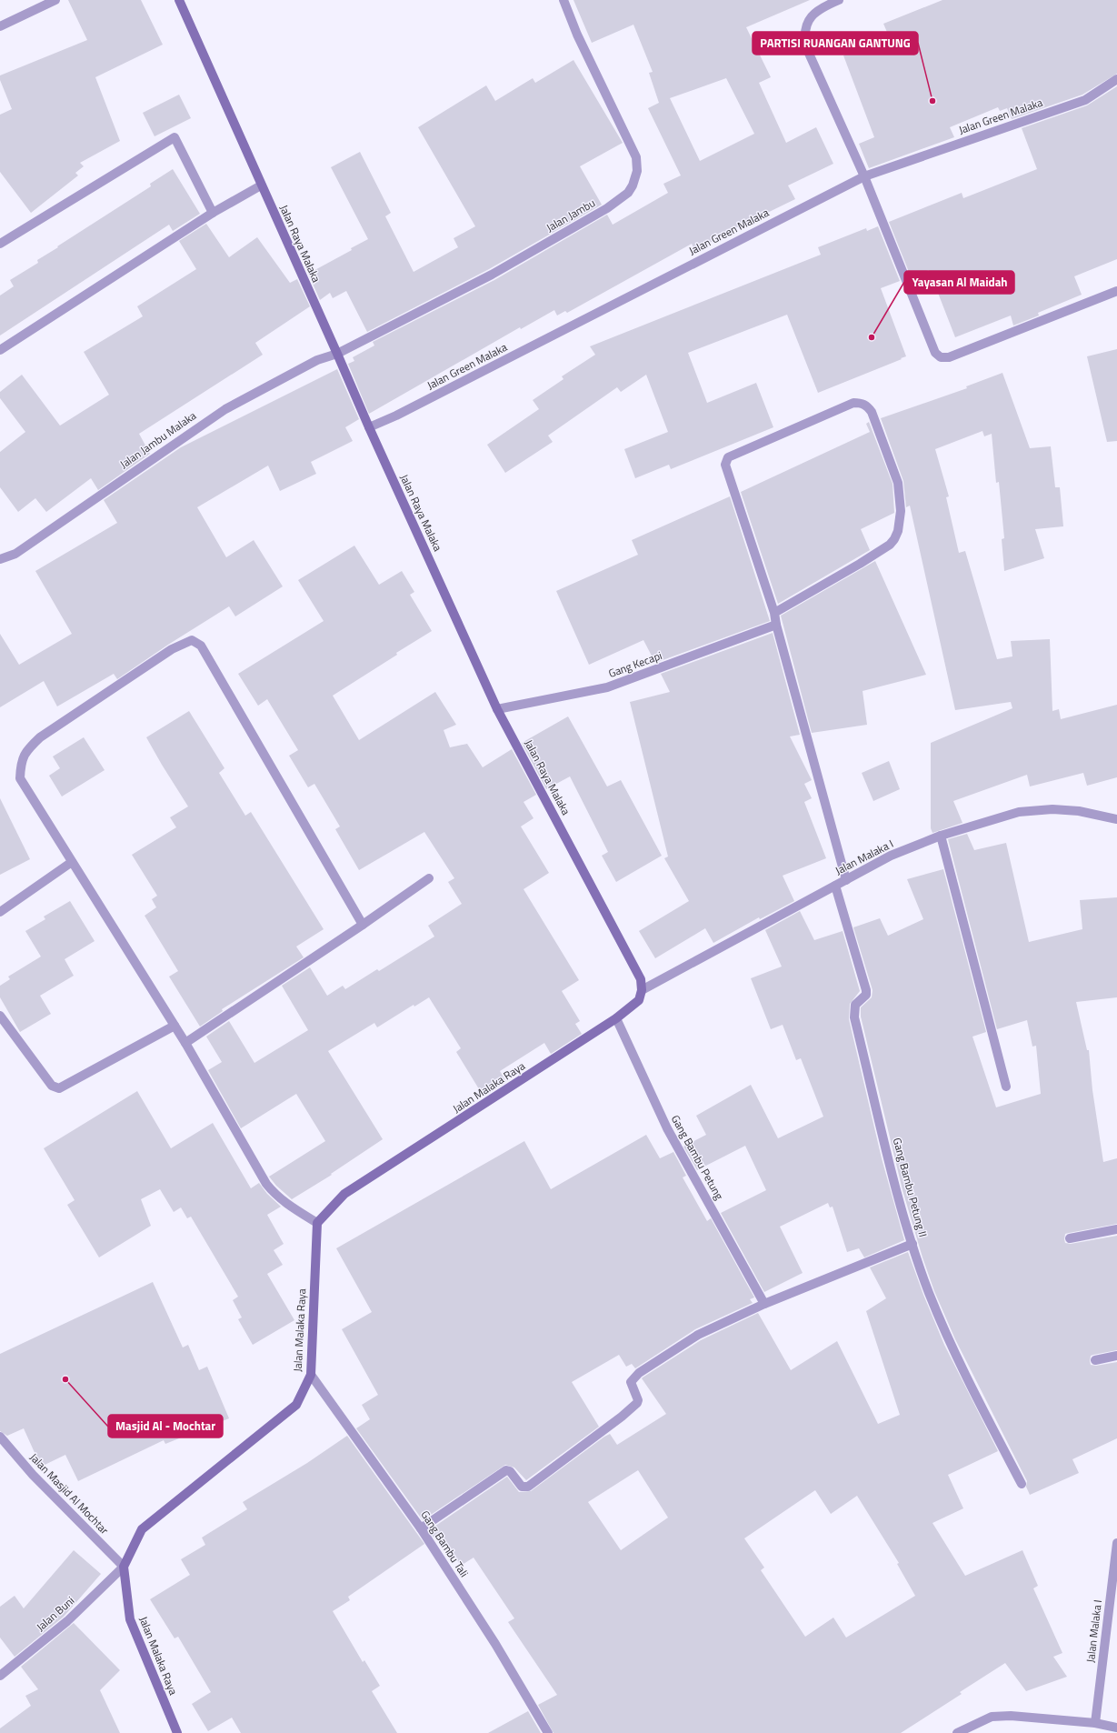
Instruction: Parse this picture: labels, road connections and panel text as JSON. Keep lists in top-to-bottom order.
{
  "streets": {
    "street": [
      "Jalan Green Malaka",
      "Jalan Jambu",
      "Jalan Raya Malaka",
      "Jalan Jambu Malaka",
      "Gang Kecapi",
      "Jalan Malaka I",
      "Jalan Malaka Raya",
      "Gang Bambu Petung",
      "Gang Bambu Petung II",
      "Jalan Masjid Al Mochtar",
      "Gang Bambu Tali",
      "Jalan Buni"
    ]
  },
  "crossings": [
    ["Jalan Green Malaka", "Jalan Raya Malaka"],
    ["Jalan Jambu", "Jalan Raya Malaka"],
    ["Jalan Jambu", "Jalan Jambu Malaka"],
    ["Jalan Raya Malaka", "Jalan Jambu Malaka"],
    ["Jalan Raya Malaka", "Gang Kecapi"],
    ["Jalan Raya Malaka", "Jalan Malaka I"],
    ["Jalan Malaka I", "Gang Bambu Petung II"],
    ["Jalan Malaka Raya", "Gang Bambu Petung"],
    ["Jalan Malaka Raya", "Jalan Masjid Al Mochtar"],
    ["Jalan Malaka Raya", "Gang Bambu Tali"],
    ["Jalan Malaka Raya", "Jalan Buni"],
    ["Jalan Masjid Al Mochtar", "Jalan Buni"]
  ],
  "places": ["PARTISI RUANGAN GANTUNG", "Yayasan Al Maidah", "Masjid Al - Mochtar"]
}
